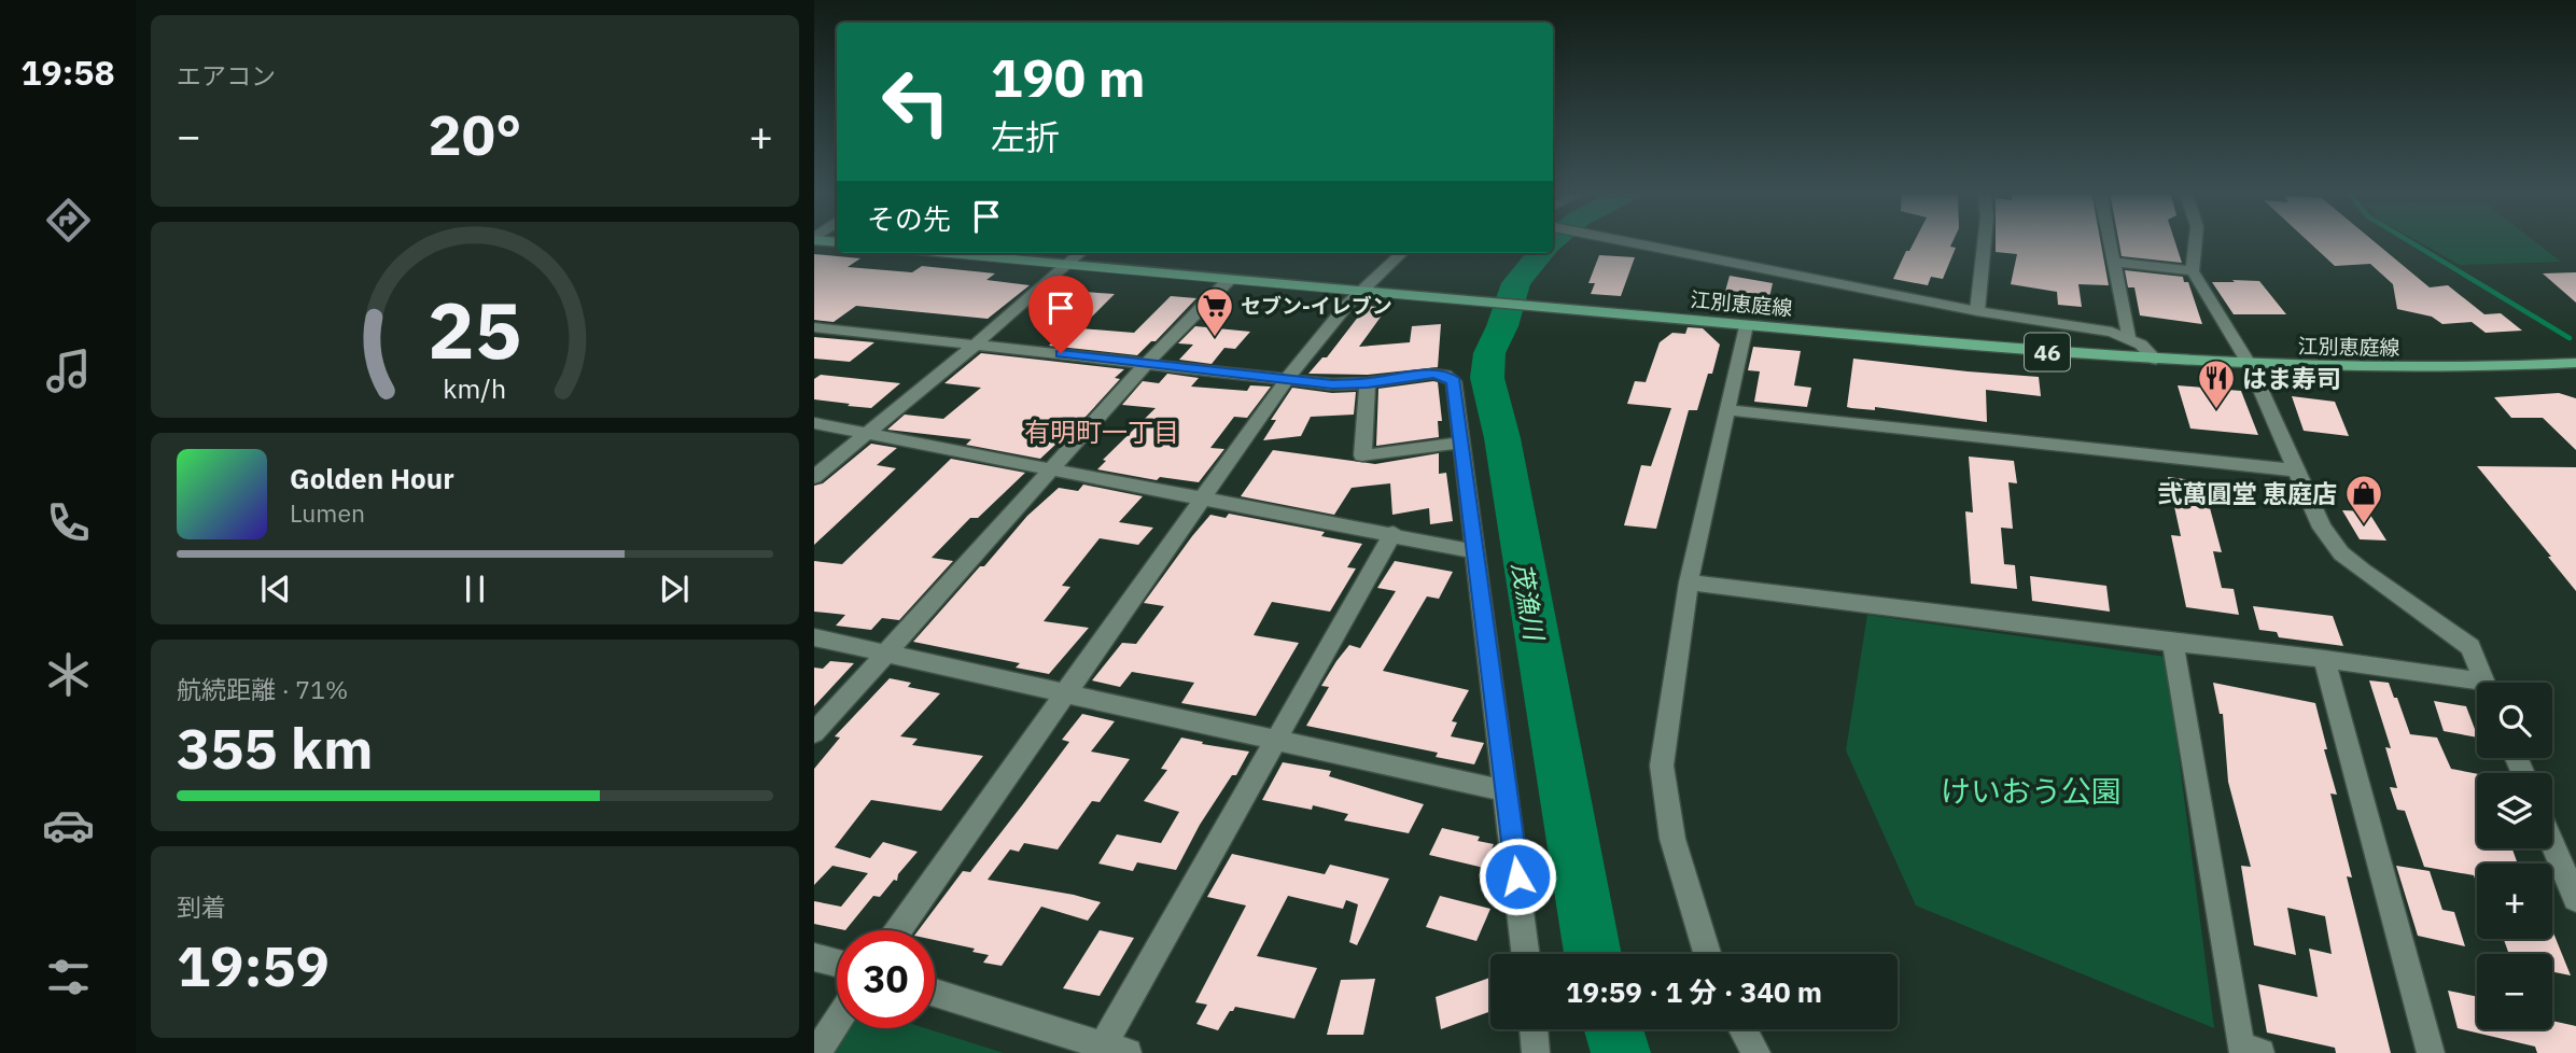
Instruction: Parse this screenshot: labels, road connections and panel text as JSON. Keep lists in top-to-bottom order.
{
  "streets": {
    "main road": ["江別恵庭線", "46"]
  },
  "districts": ["有明町一丁目"],
  "water": ["茂漁川"],
  "parks": ["けいおう公園"],
  "places": {
    "supermarket": ["セブン-イレブン"],
    "restaurant": ["はま寿司"],
    "shop": ["弐萬圓堂 恵庭店"]
  },
  "page": {
    "tabs": "19:58",
    "tile": [
      "エアコン",
      ["航続距離 · 71%", "355 km"],
      ["到着", "19:59"]
    ],
    "turn": ["190 m", "左折"],
    "heat": ["−", "20°", "+"],
    "then": "その先",
    "song": ["Golden Hour", "Lumen"],
    "map_buttons": ["+", "−"],
    "limit": "30",
    "trip": "19:59 · 1 分 · 340 m",
    "gauge": ["25", "km/h"]
  }
}
